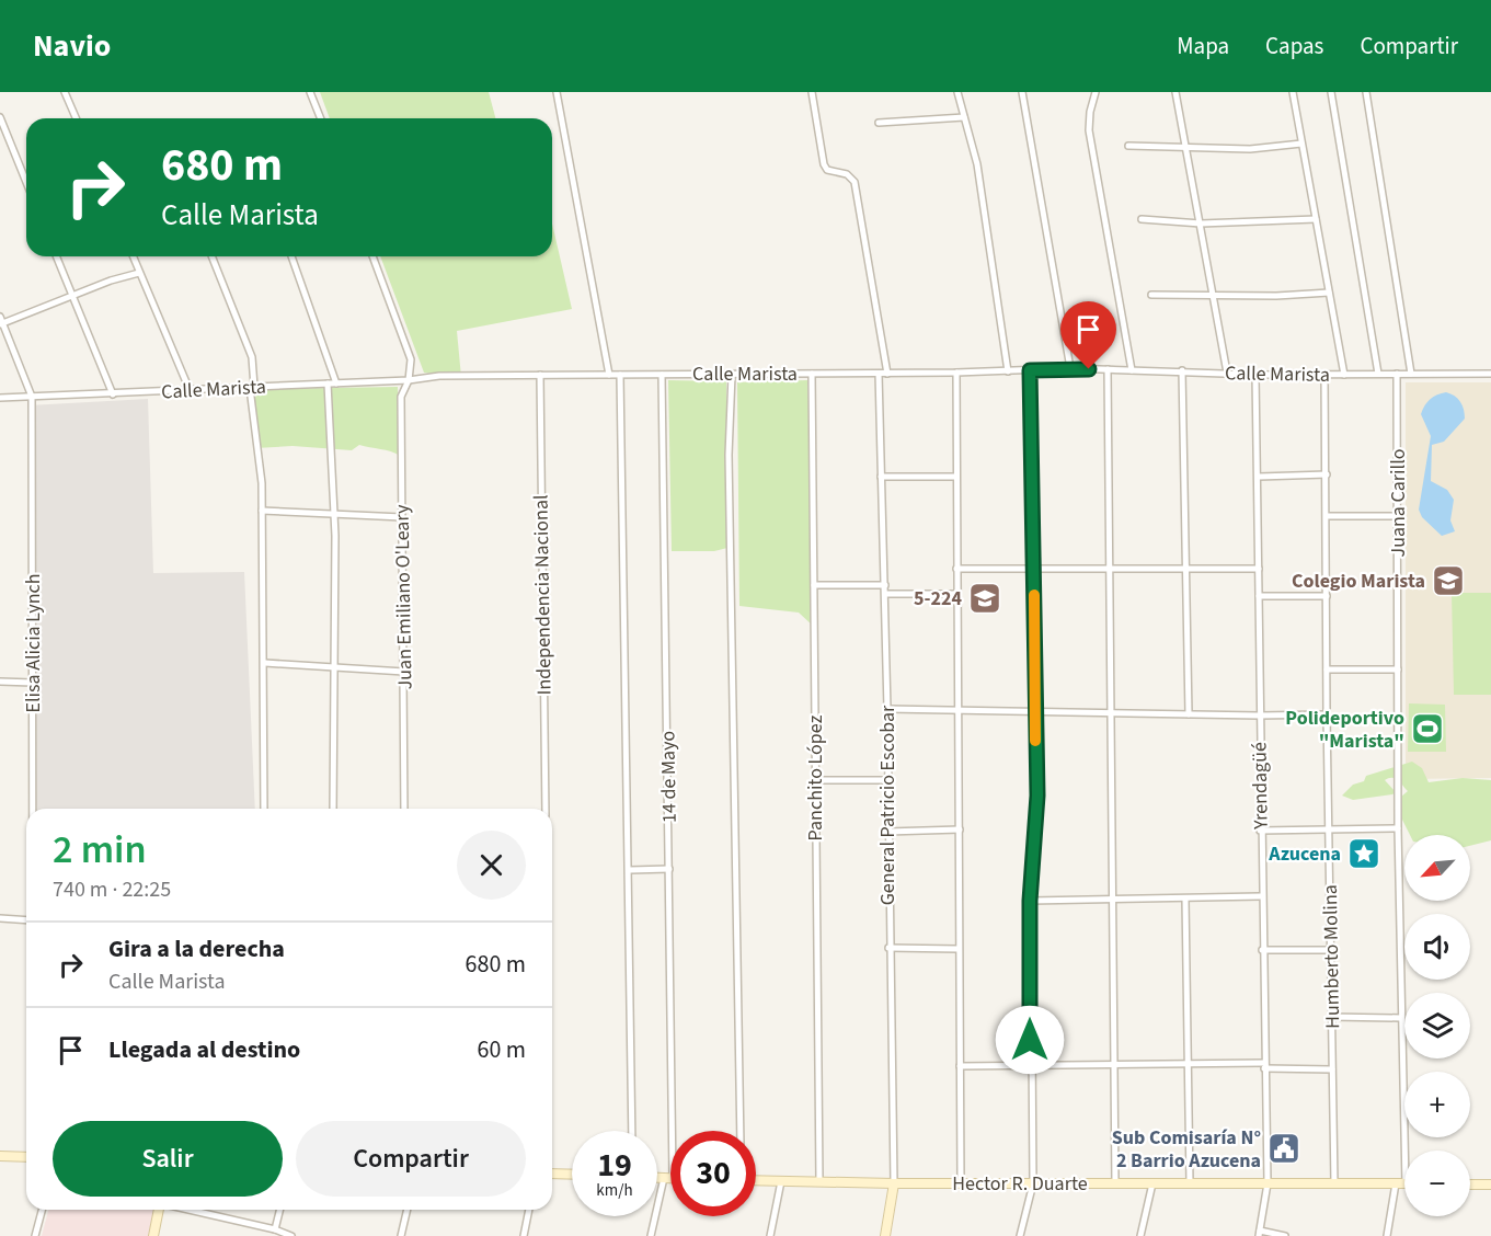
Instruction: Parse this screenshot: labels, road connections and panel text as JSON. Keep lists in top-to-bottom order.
{
  "streets": {
    "street": [
      "Calle Marista",
      "Juana Carillo",
      "Independencia Nacional",
      "Juan Emiliano O'Leary",
      "Elisa Alicia Lynch",
      "14 de Mayo",
      "Panchito López",
      "Yrendagüé",
      "General Patricio Escobar",
      "Humberto Molina",
      "Hector R. Duarte"
    ]
  },
  "crossings": [
    ["Calle Marista", "Juana Carillo"],
    ["Calle Marista", "Independencia Nacional"],
    ["Calle Marista", "Juan Emiliano O'Leary"],
    ["Calle Marista", "Elisa Alicia Lynch"],
    ["Calle Marista", "14 de Mayo"],
    ["Calle Marista", "Panchito López"],
    ["Calle Marista", "Yrendagüé"],
    ["Calle Marista", "General Patricio Escobar"],
    ["Calle Marista", "Humberto Molina"],
    ["Juana Carillo", "Hector R. Duarte"],
    ["Panchito López", "Hector R. Duarte"],
    ["Yrendagüé", "Hector R. Duarte"],
    ["General Patricio Escobar", "Hector R. Duarte"],
    ["Humberto Molina", "Hector R. Duarte"]
  ],
  "places": {
    "school or university": ["Colegio Marista", "5-224"],
    "sports": ["Polideportivo \"Marista\""],
    "place": ["Azucena"],
    "public building": ["Sub Comisaría N° 2 Barrio Azucena"]
  },
  "north": "bottom left",
  "page": {
    "header": "Navio",
    "nav": ["Mapa", "Capas", "Compartir"],
    "turn": ["680 m", "Calle Marista"],
    "heading": ["2 min", "740 m · 22:25"],
    "map_buttons": ["+", "−"],
    "list": [
      {
        "name": "Gira a la derecha",
        "note": "Calle Marista",
        "value": "680 m"
      },
      {
        "name": "Llegada al destino",
        "value": "60 m"
      }
    ],
    "buttons": ["Salir", "Compartir"],
    "speed": "19 km/h",
    "limit": "30"
  }
}
